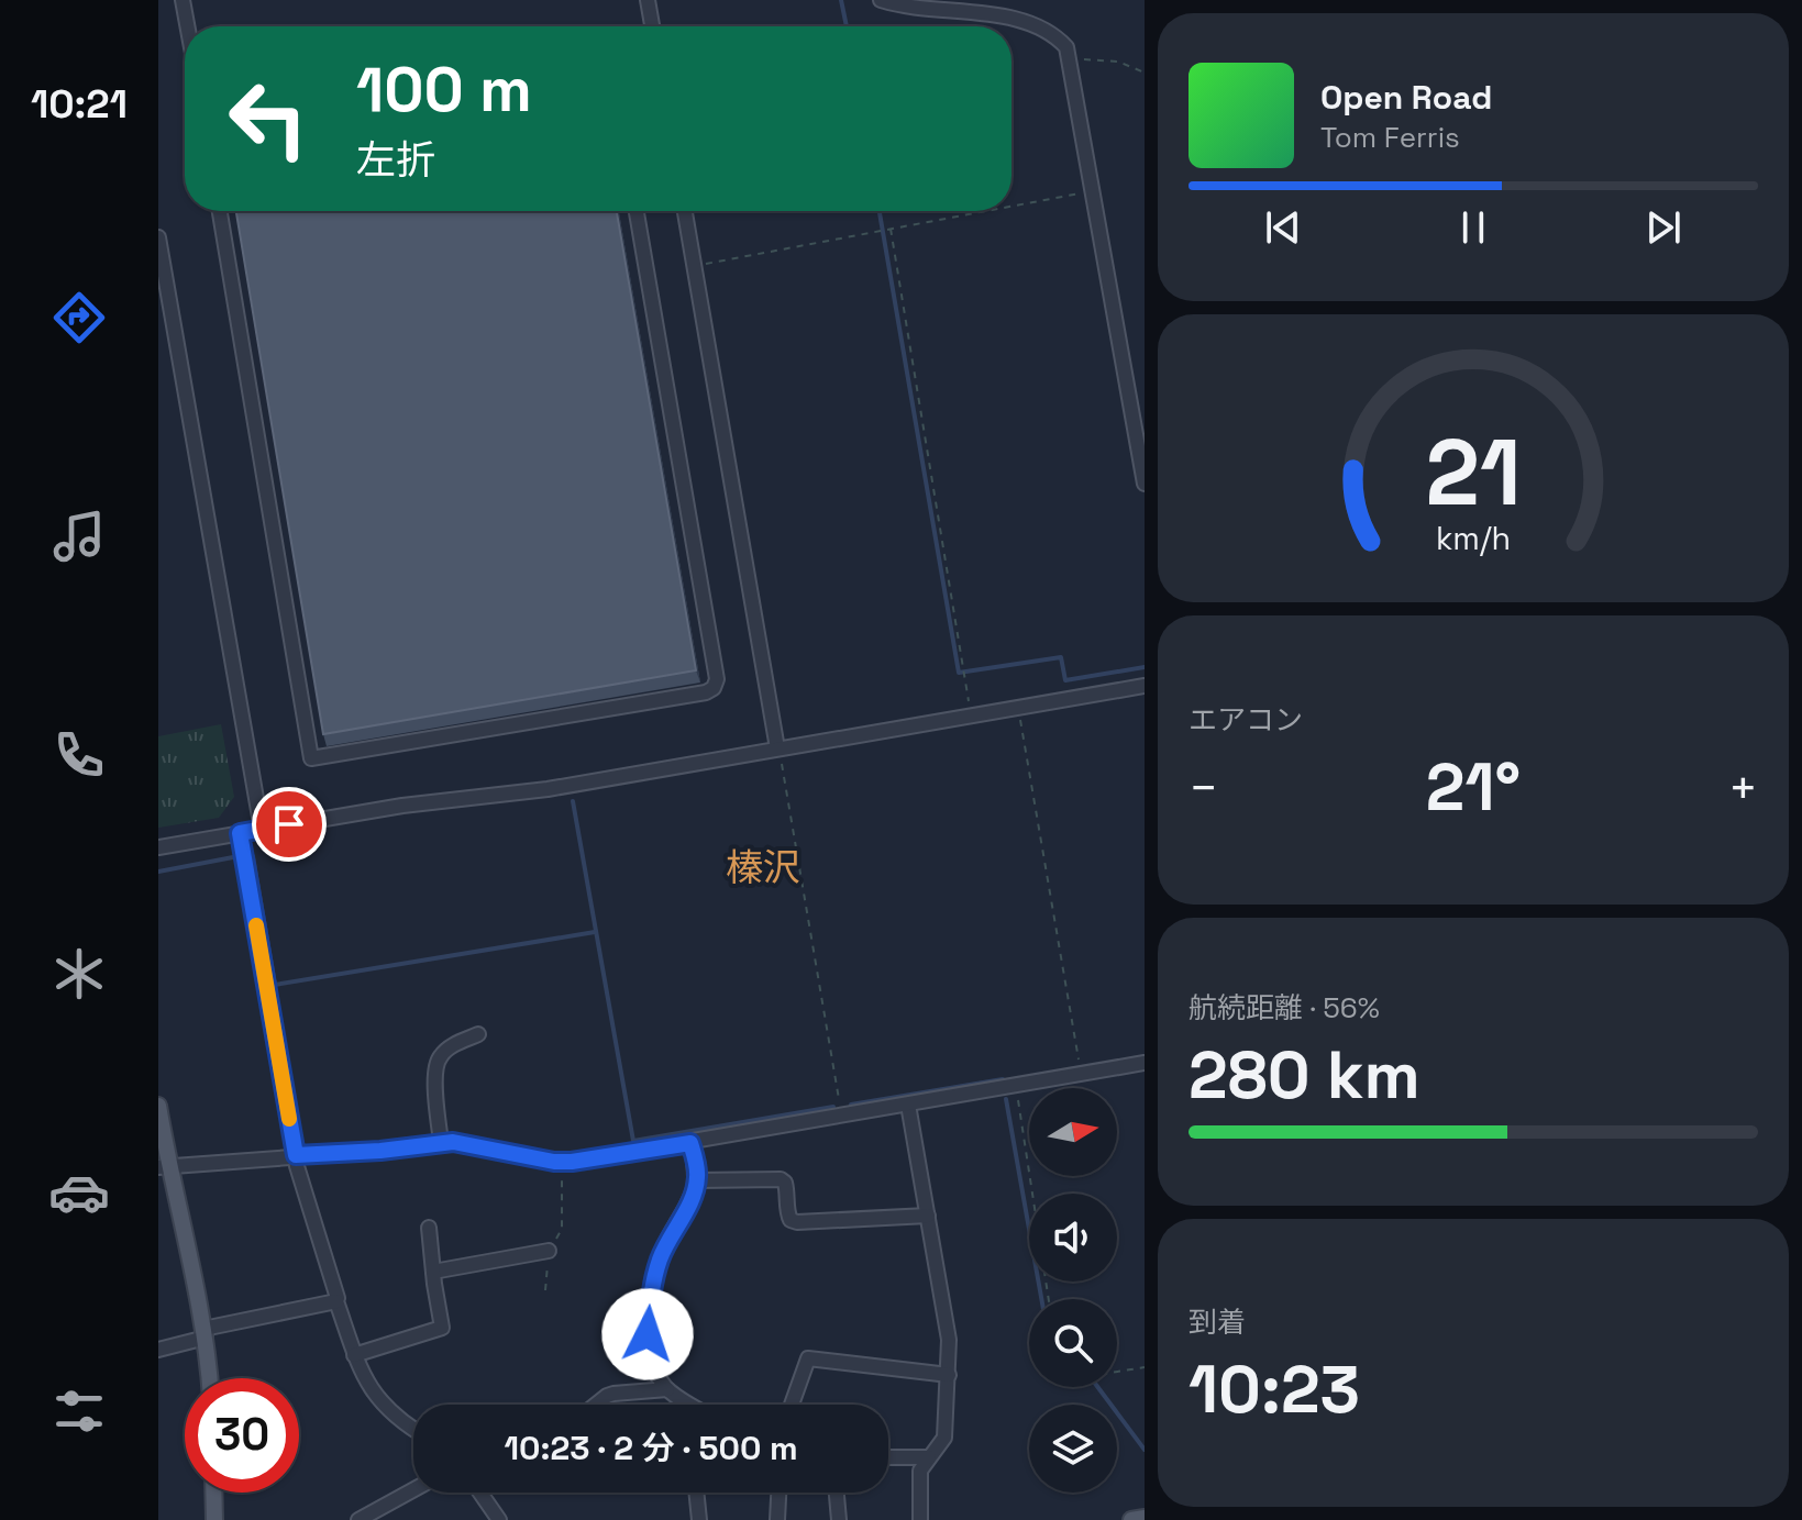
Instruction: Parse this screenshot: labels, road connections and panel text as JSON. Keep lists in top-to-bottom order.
{
  "districts": ["榛沢"],
  "north": "right",
  "page": {
    "tabs": "10:21",
    "turn": ["100 m", "左折"],
    "song": ["Open Road", "Tom Ferris"],
    "tile": [
      "エアコン",
      ["航続距離 · 56%", "280 km"],
      ["到着", "10:23"]
    ],
    "heat": ["−", "21°", "+"],
    "limit": "30",
    "trip": "10:23 · 2 分 · 500 m",
    "gauge": ["21", "km/h"]
  }
}
